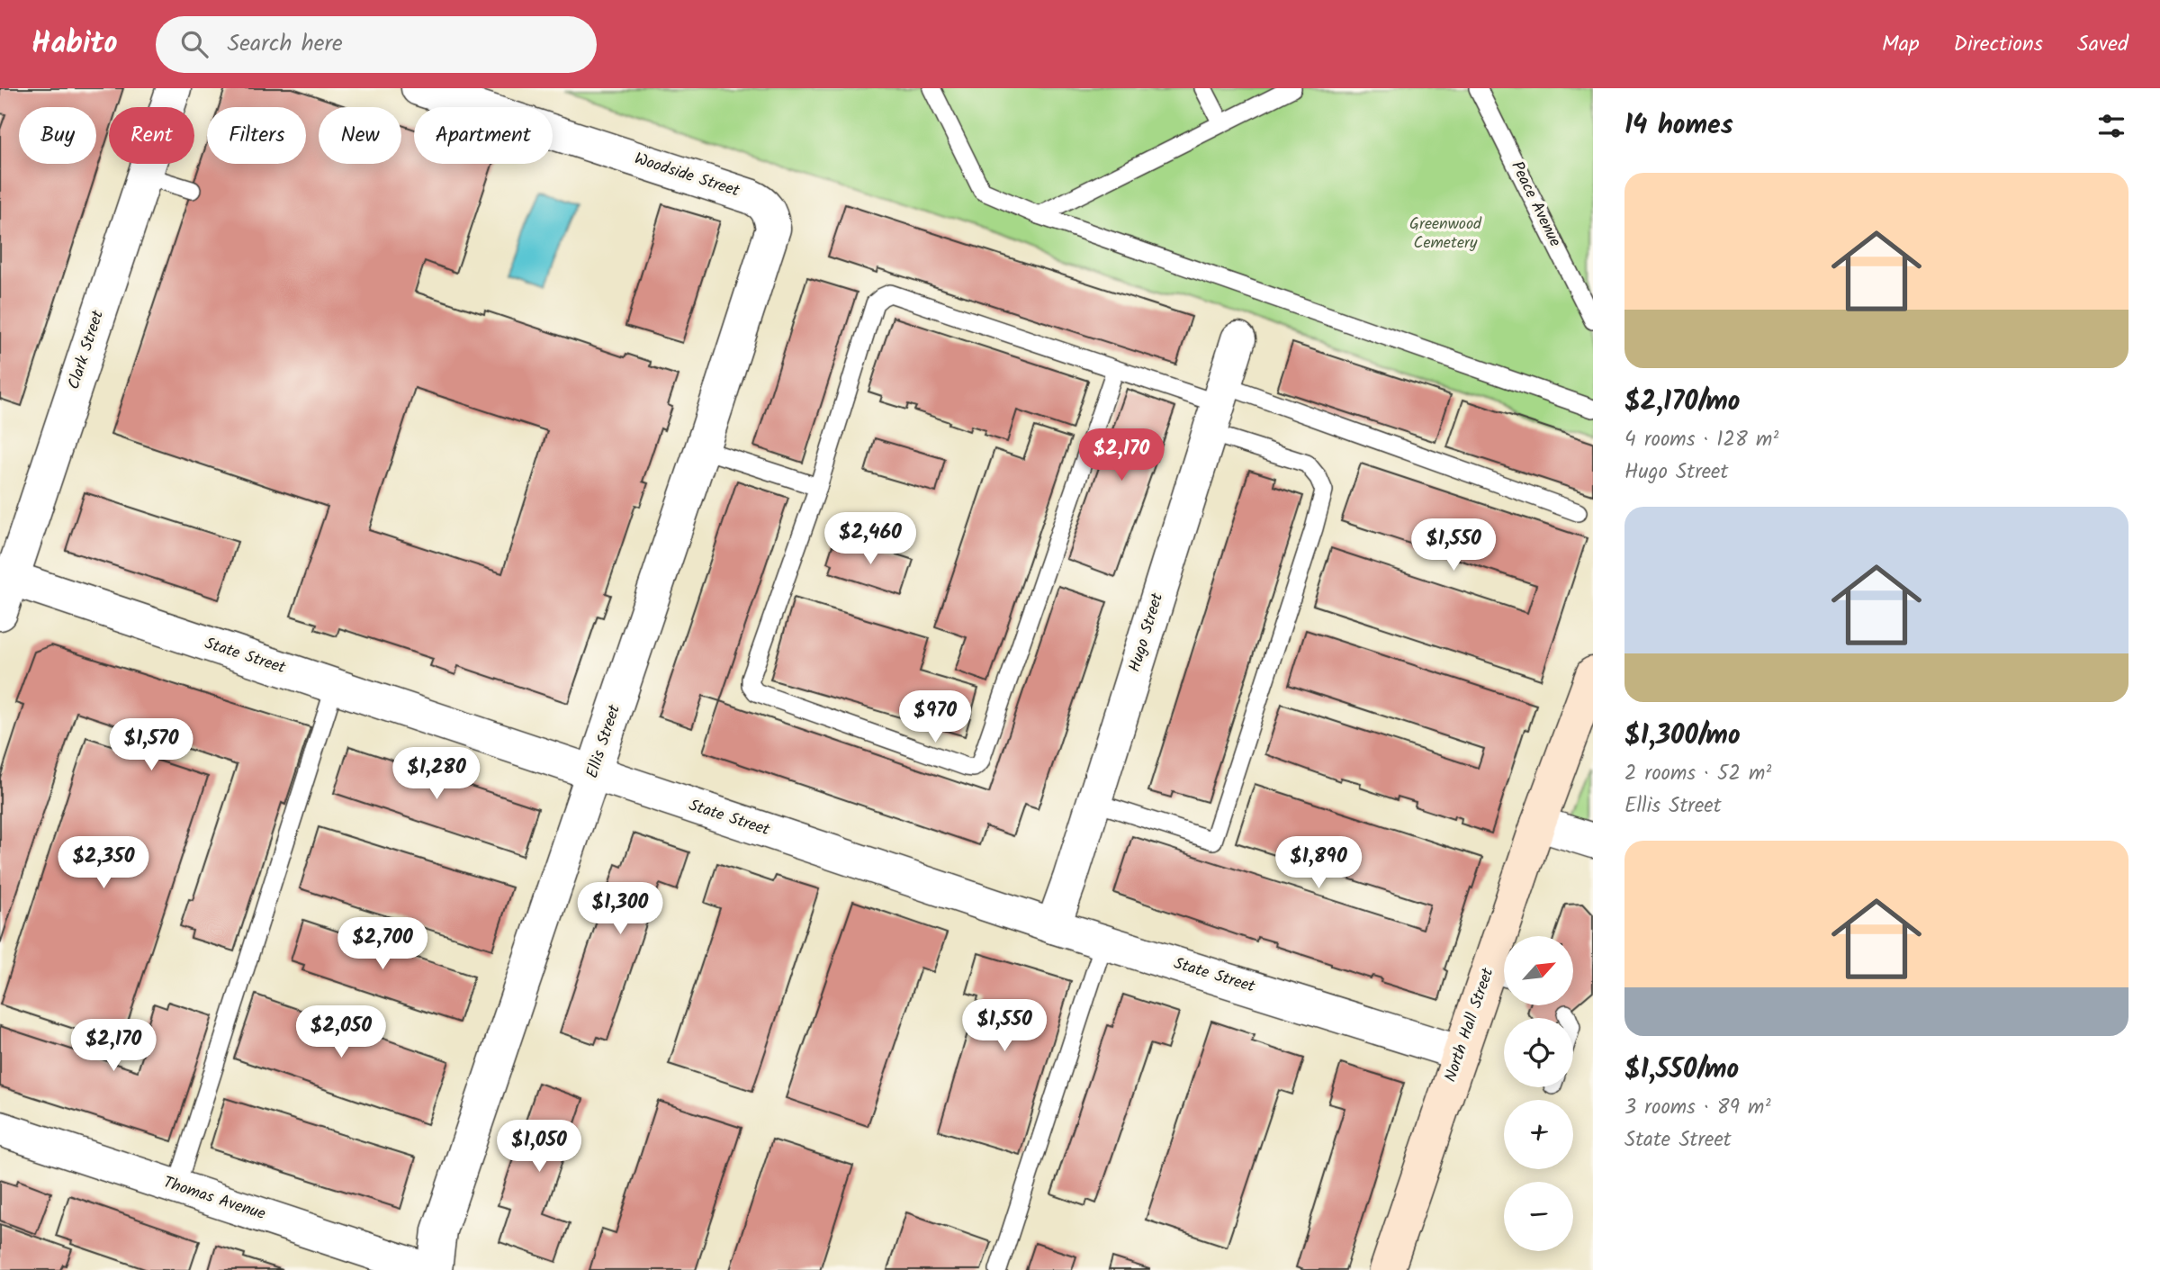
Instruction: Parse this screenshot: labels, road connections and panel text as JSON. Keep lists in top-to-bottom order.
{
  "streets": {
    "street": [
      "Woodside Street",
      "Clark Street",
      "Hugo Street",
      "State Street",
      "Ellis Street",
      "North Hall Street",
      "Thomas Avenue"
    ],
    "lane": ["Peace Avenue"]
  },
  "crossings": [
    ["Woodside Street", "Ellis Street"],
    ["Clark Street", "State Street"],
    ["Hugo Street", "State Street"],
    ["State Street", "Ellis Street"],
    ["State Street", "North Hall Street"]
  ],
  "parks": ["Greenwood Cemetery"],
  "north": "top right",
  "page": {
    "header": "Habito",
    "search": "Search here",
    "nav": ["Map", "Directions", "Saved"],
    "heading": "14 homes",
    "chip": [
      "Buy",
      "Rent",
      "Filters",
      "New",
      "Apartment"
    ],
    "list": [
      {
        "name": "$2,170/mo",
        "note": "4 rooms · 128 m² · Hugo Street"
      },
      {
        "name": "$1,300/mo",
        "note": "2 rooms · 52 m² · Ellis Street"
      },
      {
        "name": "$1,550/mo",
        "note": "3 rooms · 89 m² · State Street"
      }
    ],
    "price": [
      "$2,170",
      "$2,460",
      "$1,550",
      "$970",
      "$1,570",
      "$1,280",
      "$2,350",
      "$1,890",
      "$1,300",
      "$2,700",
      "$1,550",
      "$2,050",
      "$2,170",
      "$1,050"
    ],
    "map_buttons": ["+", "−"]
  }
}
